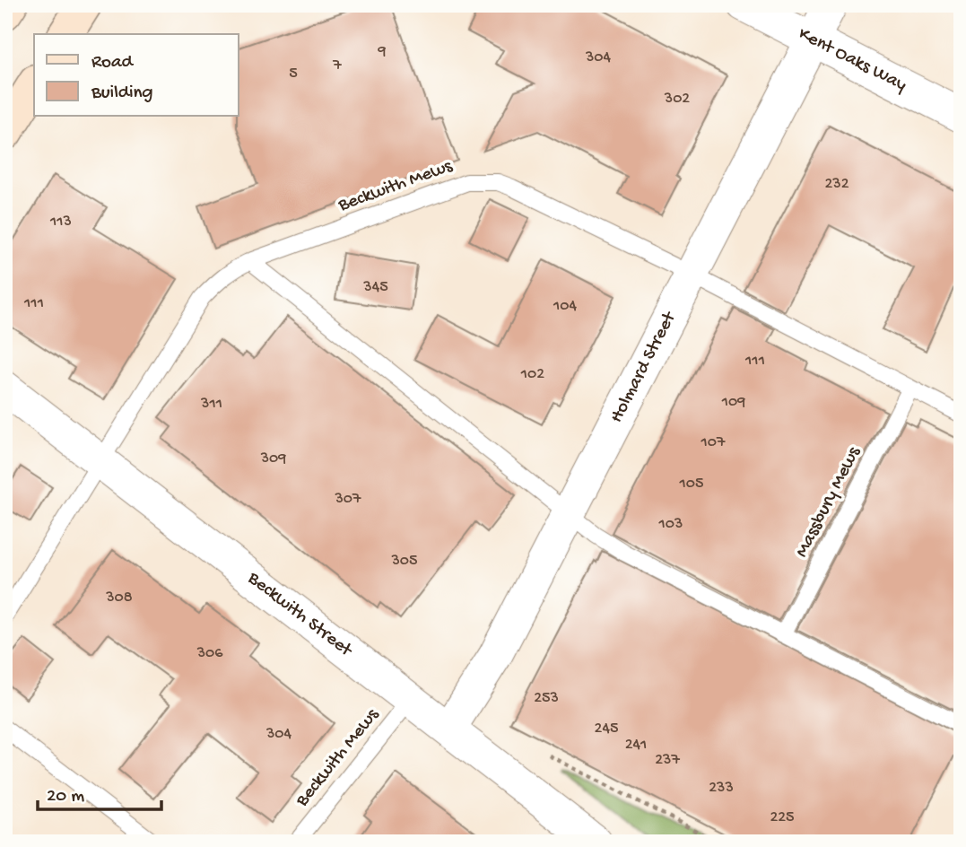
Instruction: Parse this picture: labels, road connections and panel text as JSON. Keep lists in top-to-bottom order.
{
  "streets": {
    "street": ["Kent Oaks Way", "Holmard Street", "Beckwith Street"],
    "lane": ["Beckwith Mews", "Massbury Mews"]
  },
  "crossings": [
    ["Kent Oaks Way", "Holmard Street"],
    ["Beckwith Mews", "Holmard Street"],
    ["Beckwith Mews", "Beckwith Street"],
    ["Holmard Street", "Beckwith Street"]
  ],
  "house_numbers": [
    "9",
    "304",
    "7",
    "5",
    "302",
    "232",
    "113",
    "345",
    "111",
    "104",
    "111",
    "102",
    "109",
    "311",
    "107",
    "309",
    "105",
    "307",
    "103",
    "305",
    "308",
    "306",
    "253",
    "245",
    "304",
    "241",
    "237",
    "233",
    "225"
  ],
  "legend": ["Road", "Building"],
  "scale_bar": "20 m"
}
